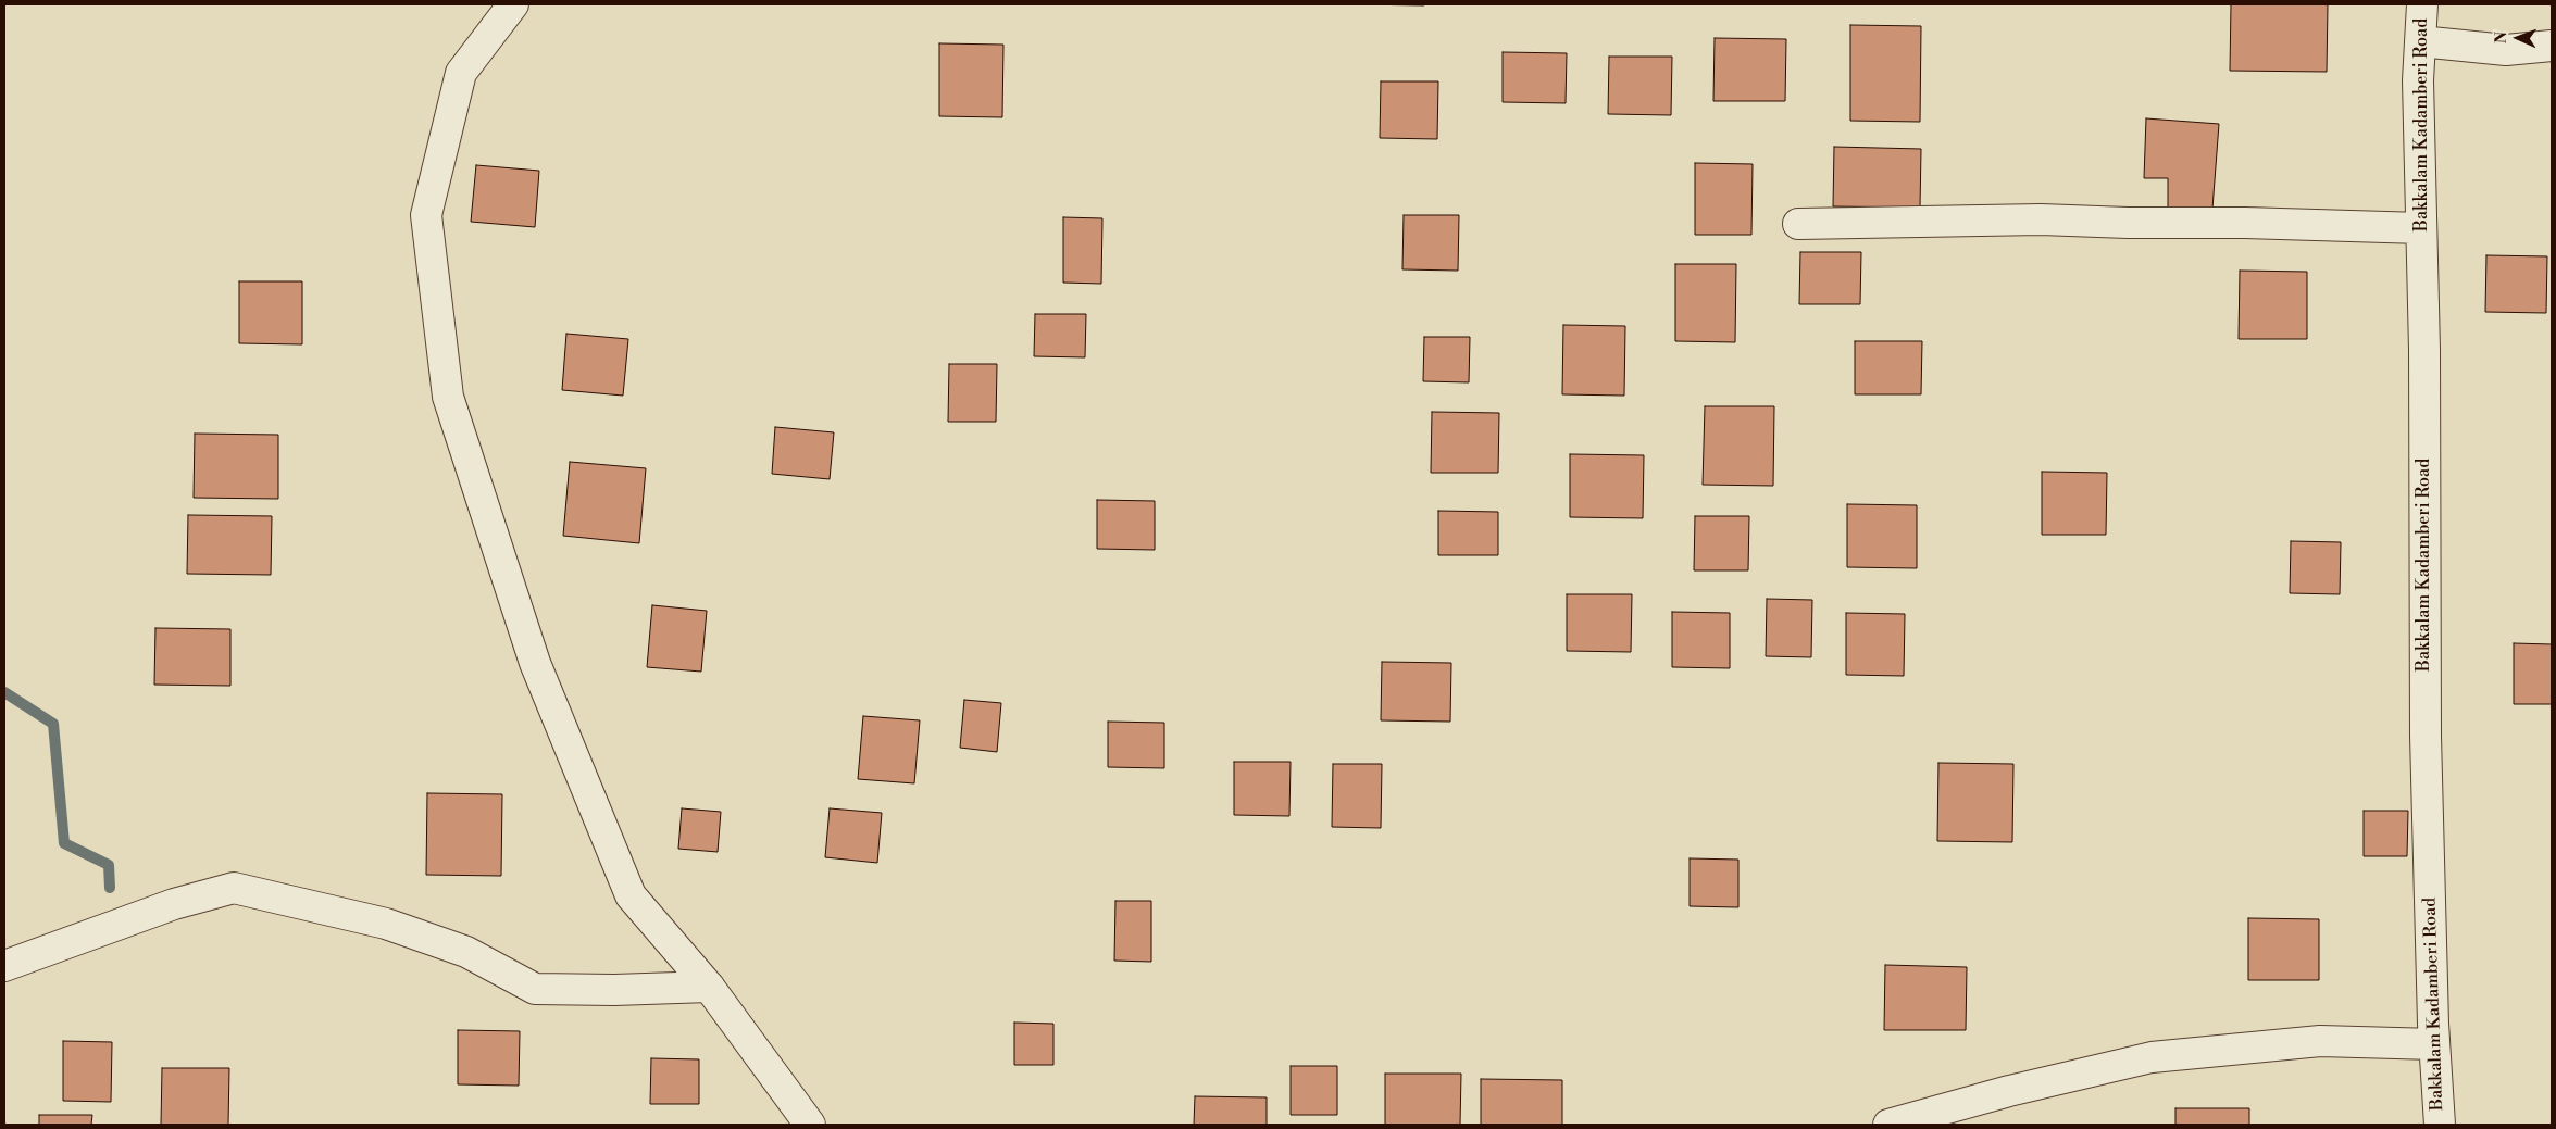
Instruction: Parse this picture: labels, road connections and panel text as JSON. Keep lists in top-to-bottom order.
{
  "streets": {
    "street": ["Bakkalam Kadamberi Road"]
  },
  "north": "left"
}
